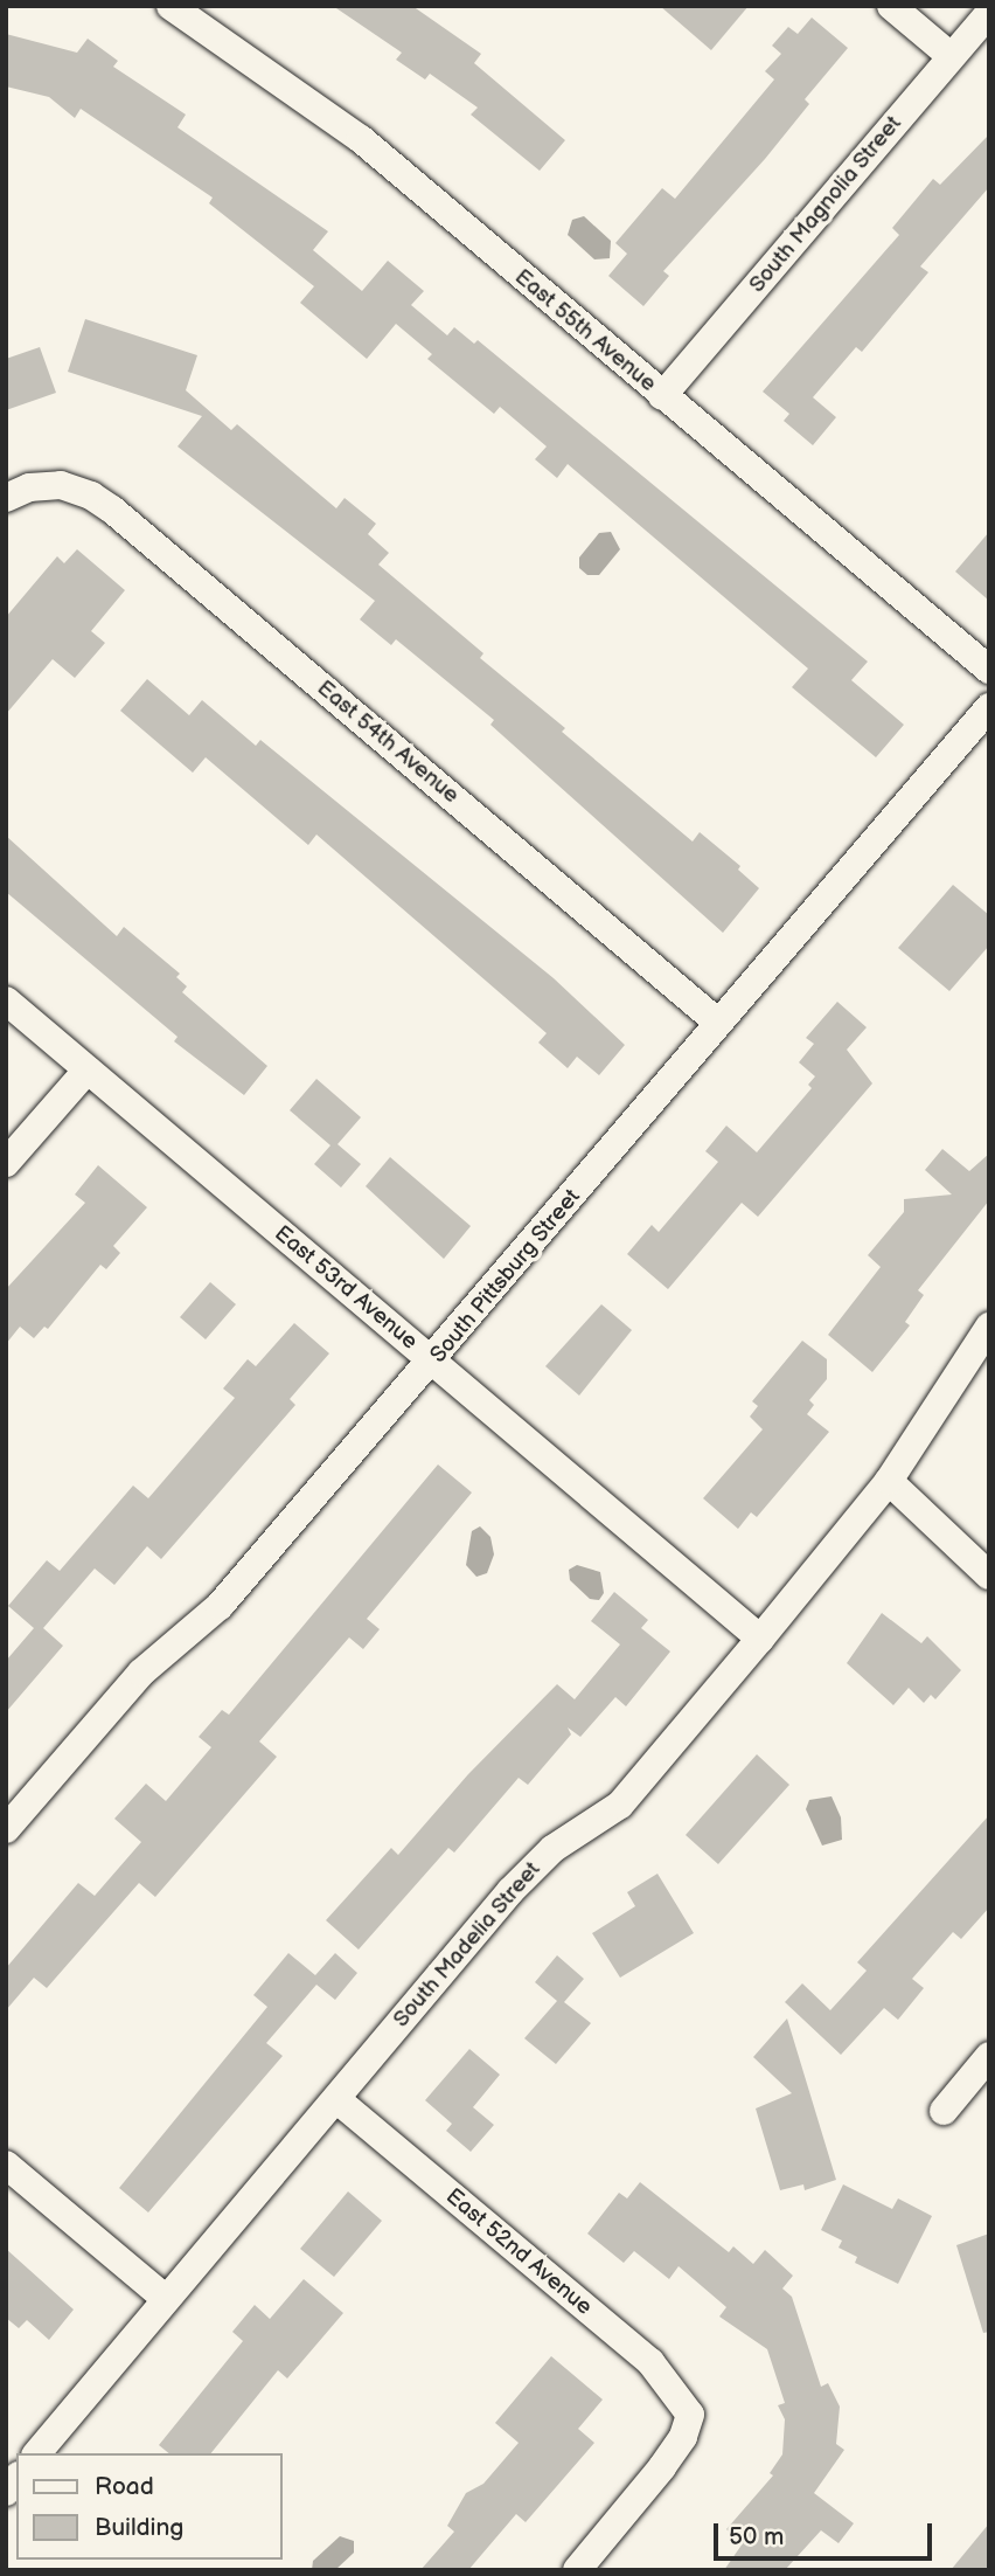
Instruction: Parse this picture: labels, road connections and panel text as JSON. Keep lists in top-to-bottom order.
{
  "streets": {
    "street": [
      "South Magnolia Street",
      "East 55th Avenue",
      "East 54th Avenue",
      "South Pittsburg Street",
      "East 53rd Avenue",
      "South Madelia Street",
      "East 52nd Avenue"
    ]
  },
  "crossings": [
    ["South Magnolia Street", "East 55th Avenue"],
    ["East 54th Avenue", "South Pittsburg Street"],
    ["South Pittsburg Street", "East 53rd Avenue"],
    ["East 53rd Avenue", "South Madelia Street"],
    ["South Madelia Street", "East 52nd Avenue"]
  ],
  "legend": ["Road", "Building"],
  "scale_bar": "50 m"
}
